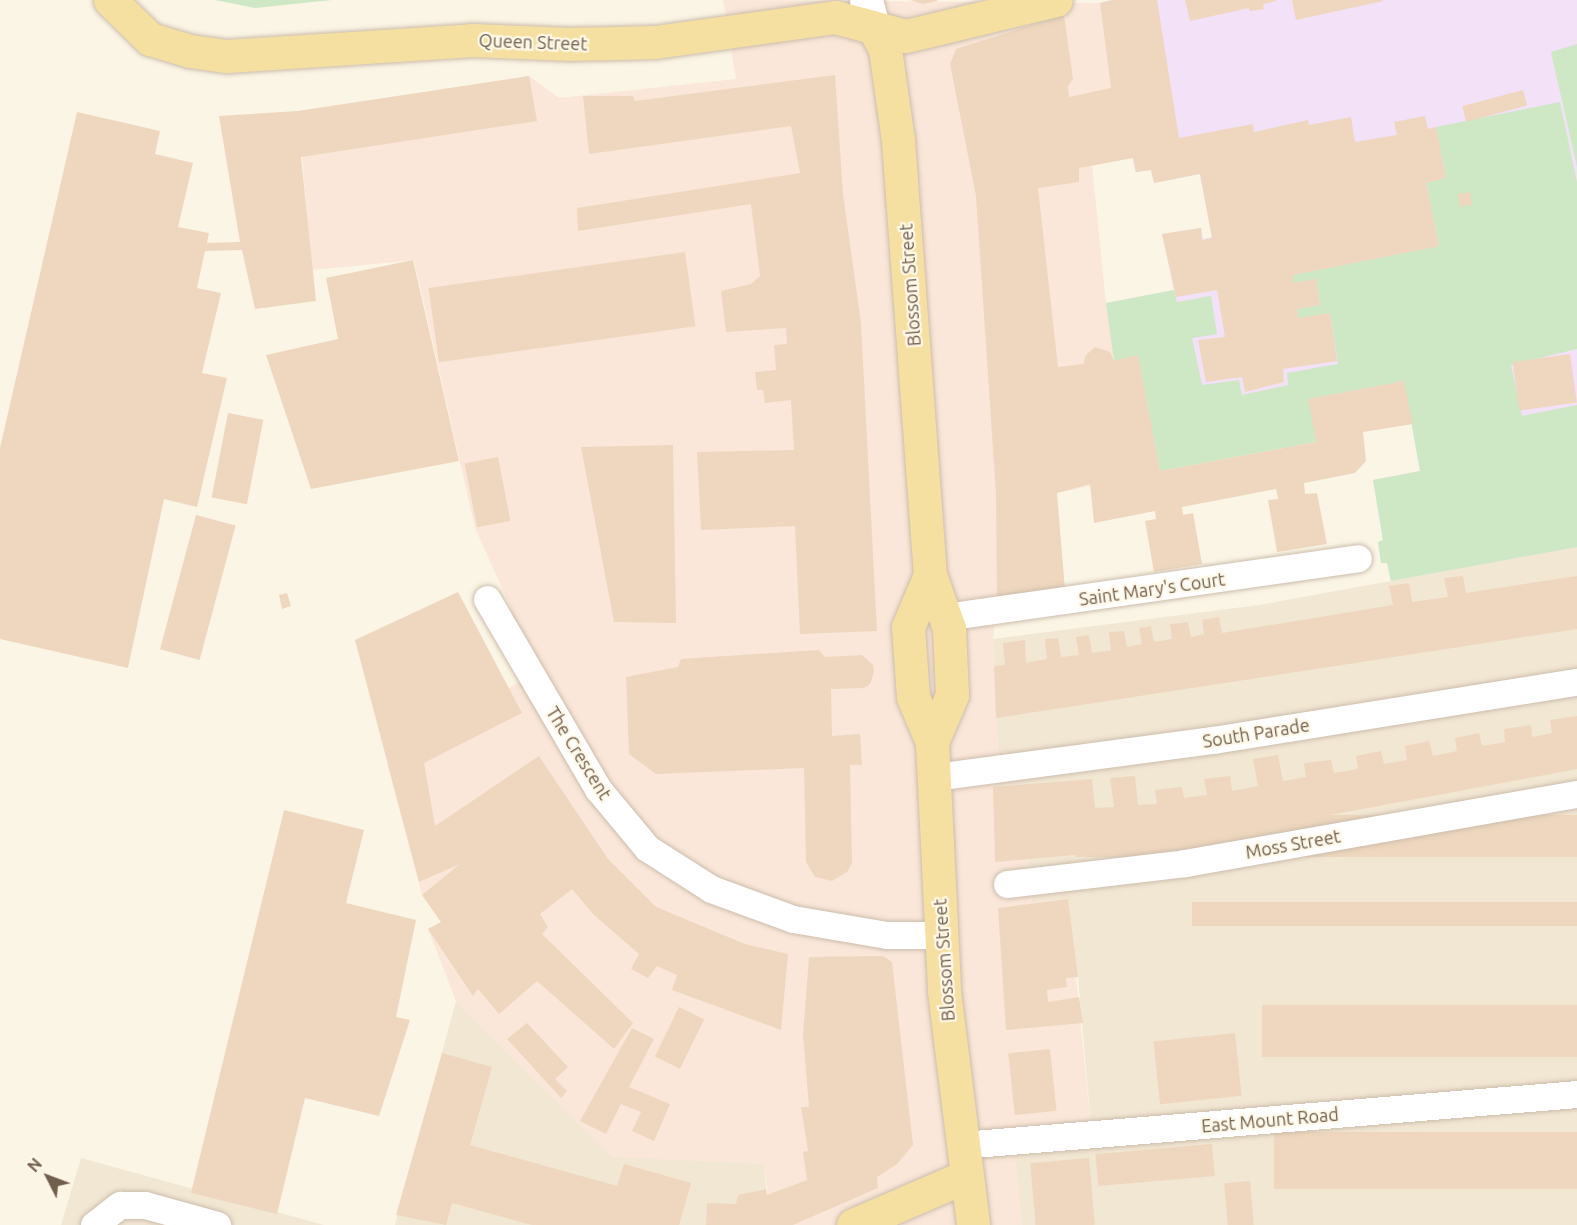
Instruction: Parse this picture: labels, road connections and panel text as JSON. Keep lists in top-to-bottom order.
{
  "streets": {
    "main road": ["Queen Street", "Blossom Street"],
    "street": [
      "Saint Mary's Court",
      "South Parade",
      "The Crescent",
      "Moss Street",
      "East Mount Road"
    ]
  },
  "crossings": [
    ["Queen Street", "Blossom Street"],
    ["Blossom Street", "Saint Mary's Court"],
    ["Blossom Street", "South Parade"],
    ["Blossom Street", "The Crescent"],
    ["Blossom Street", "East Mount Road"]
  ],
  "north": "top left"
}
